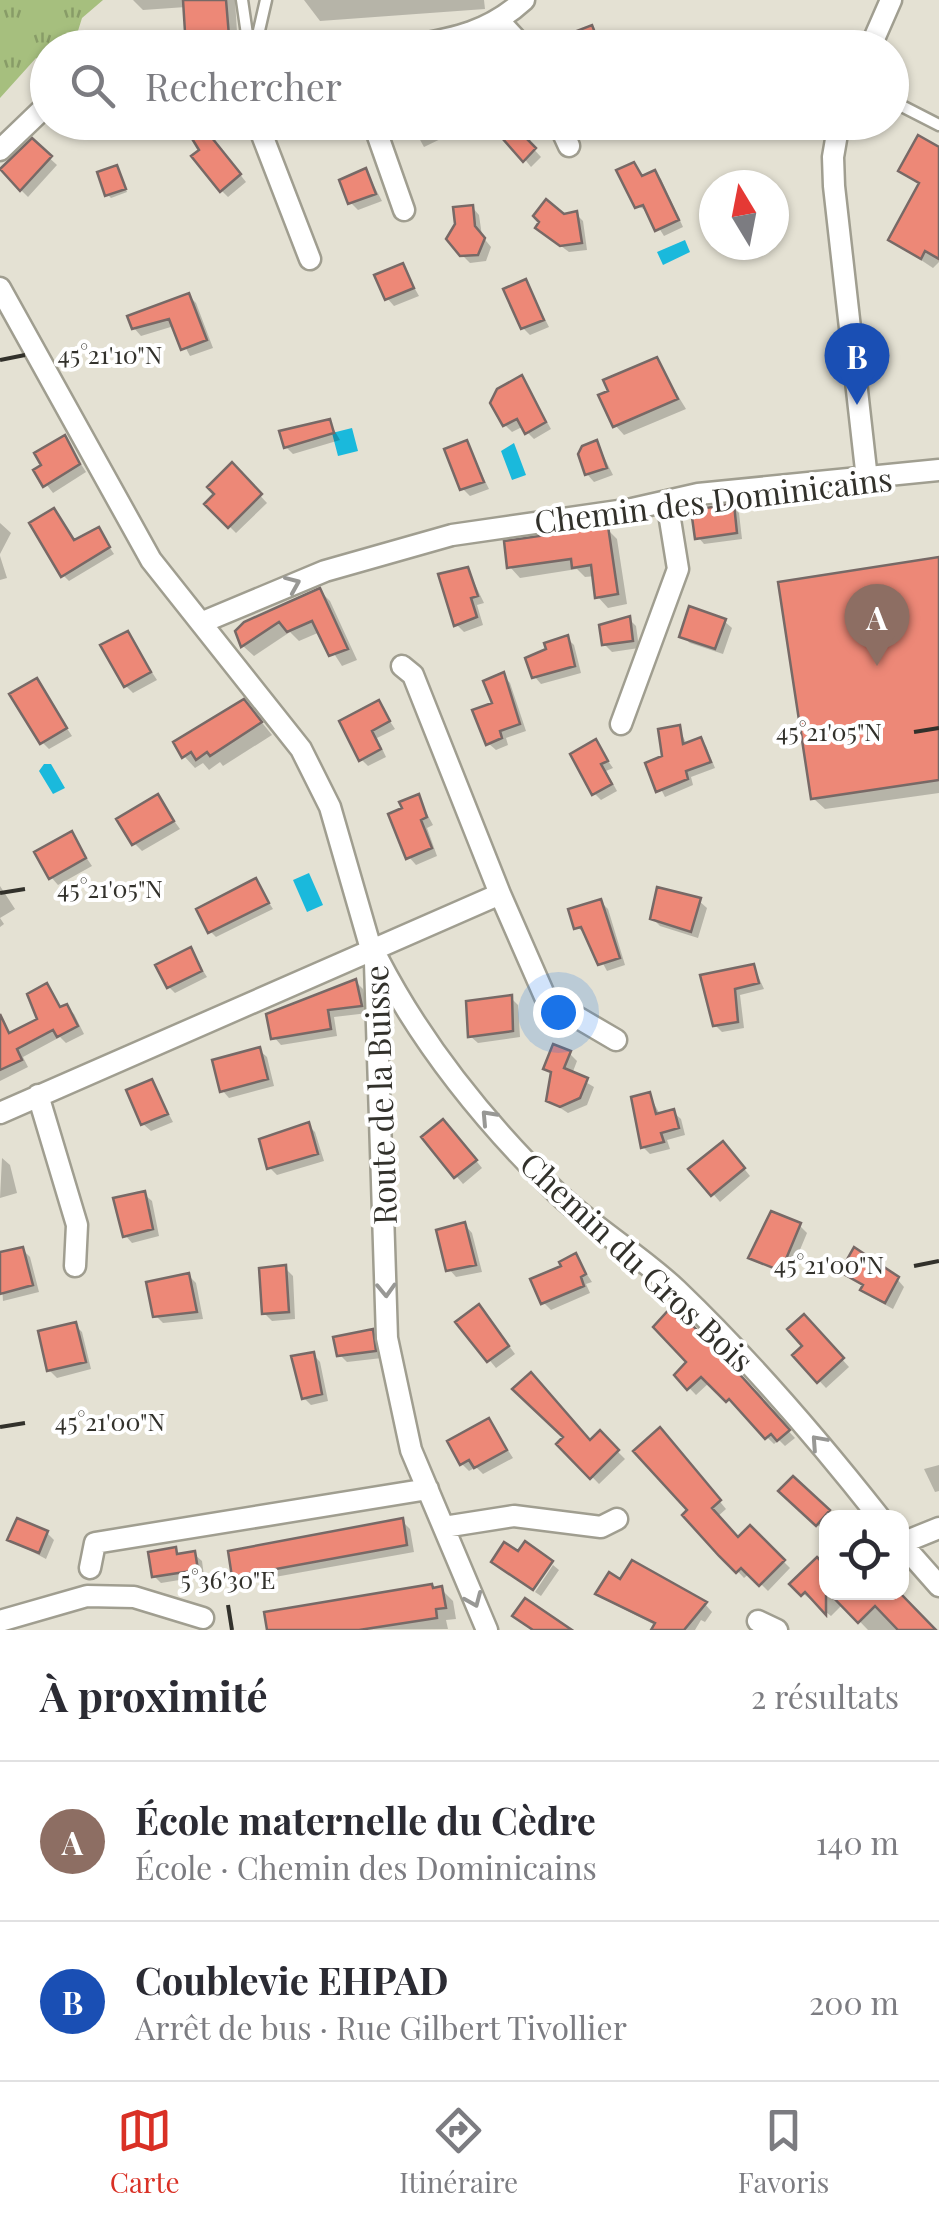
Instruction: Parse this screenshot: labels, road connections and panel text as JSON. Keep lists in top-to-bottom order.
{
  "streets": {
    "street": ["Chemin des Dominicains", "Route de la Buisse", "Chemin du Gros Bois"]
  },
  "crossings": [
    ["Chemin des Dominicains", "Route de la Buisse"],
    ["Route de la Buisse", "Chemin du Gros Bois"]
  ],
  "one_way": ["Chemin des Dominicains", "Route de la Buisse", "Chemin du Gros Bois"],
  "north": "top",
  "page": {
    "search": "Rechercher",
    "pins": ["B", "A"],
    "heading": ["À proximité", "2 résultats"],
    "list": [
      {
        "mark": "A",
        "name": "École maternelle du Cèdre",
        "note": "École · Chemin des Dominicains",
        "value": "140 m"
      },
      {
        "mark": "B",
        "name": "Coublevie EHPAD",
        "note": "Arrêt de bus · Rue Gilbert Tivollier",
        "value": "200 m"
      }
    ],
    "nav": ["Carte", "Itinéraire", "Favoris"]
  },
  "coordinates": [
    "45°21'10\"N",
    "45°21'05\"N",
    "45°21'00\"N",
    "5°36'30\"E"
  ]
}
